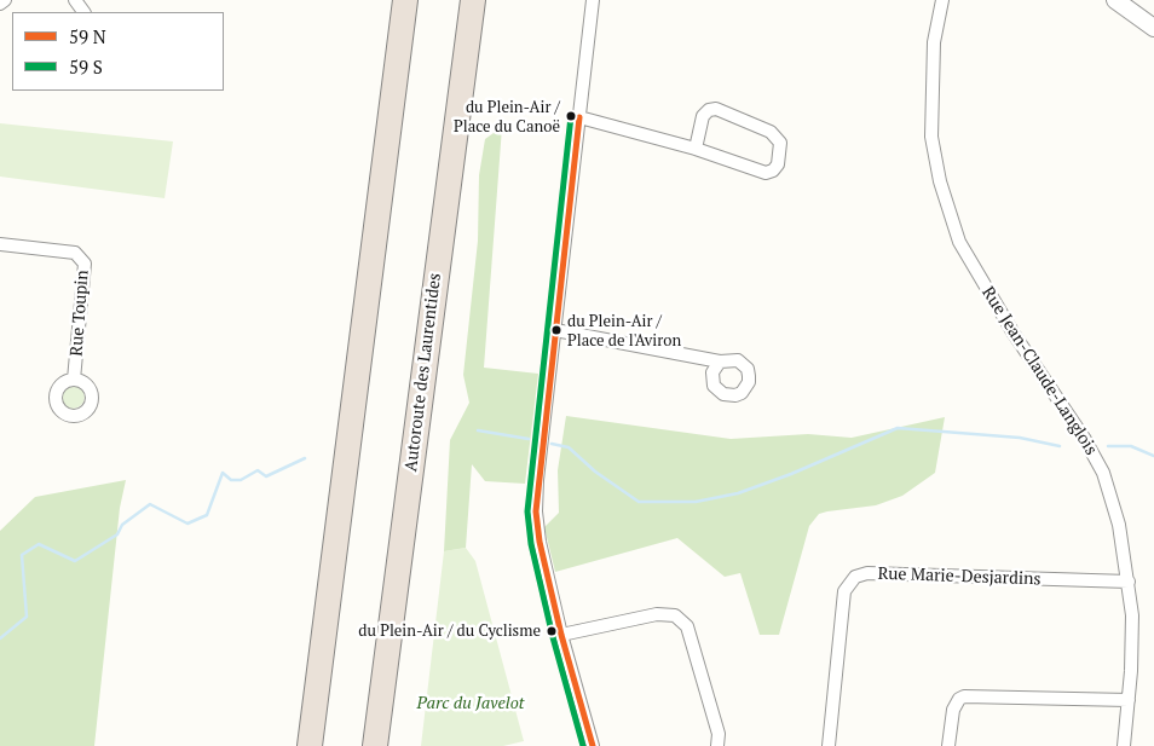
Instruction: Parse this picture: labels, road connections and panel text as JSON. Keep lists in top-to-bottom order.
{
  "streets": {
    "highway": ["Autoroute des Laurentides"],
    "street": ["Rue Toupin", "Rue Jean-Claude-Langlois", "Rue Marie-Desjardins"]
  },
  "crossings": [
    ["Rue Jean-Claude-Langlois", "Rue Marie-Desjardins"]
  ],
  "parks": ["Parc du Javelot"],
  "places": ["du Plein-Air / Place du Canoë", "du Plein-Air / Place de l'Aviron", "du Plein-Air / du Cyclisme"],
  "legend": ["59 N", "59 S"]
}
